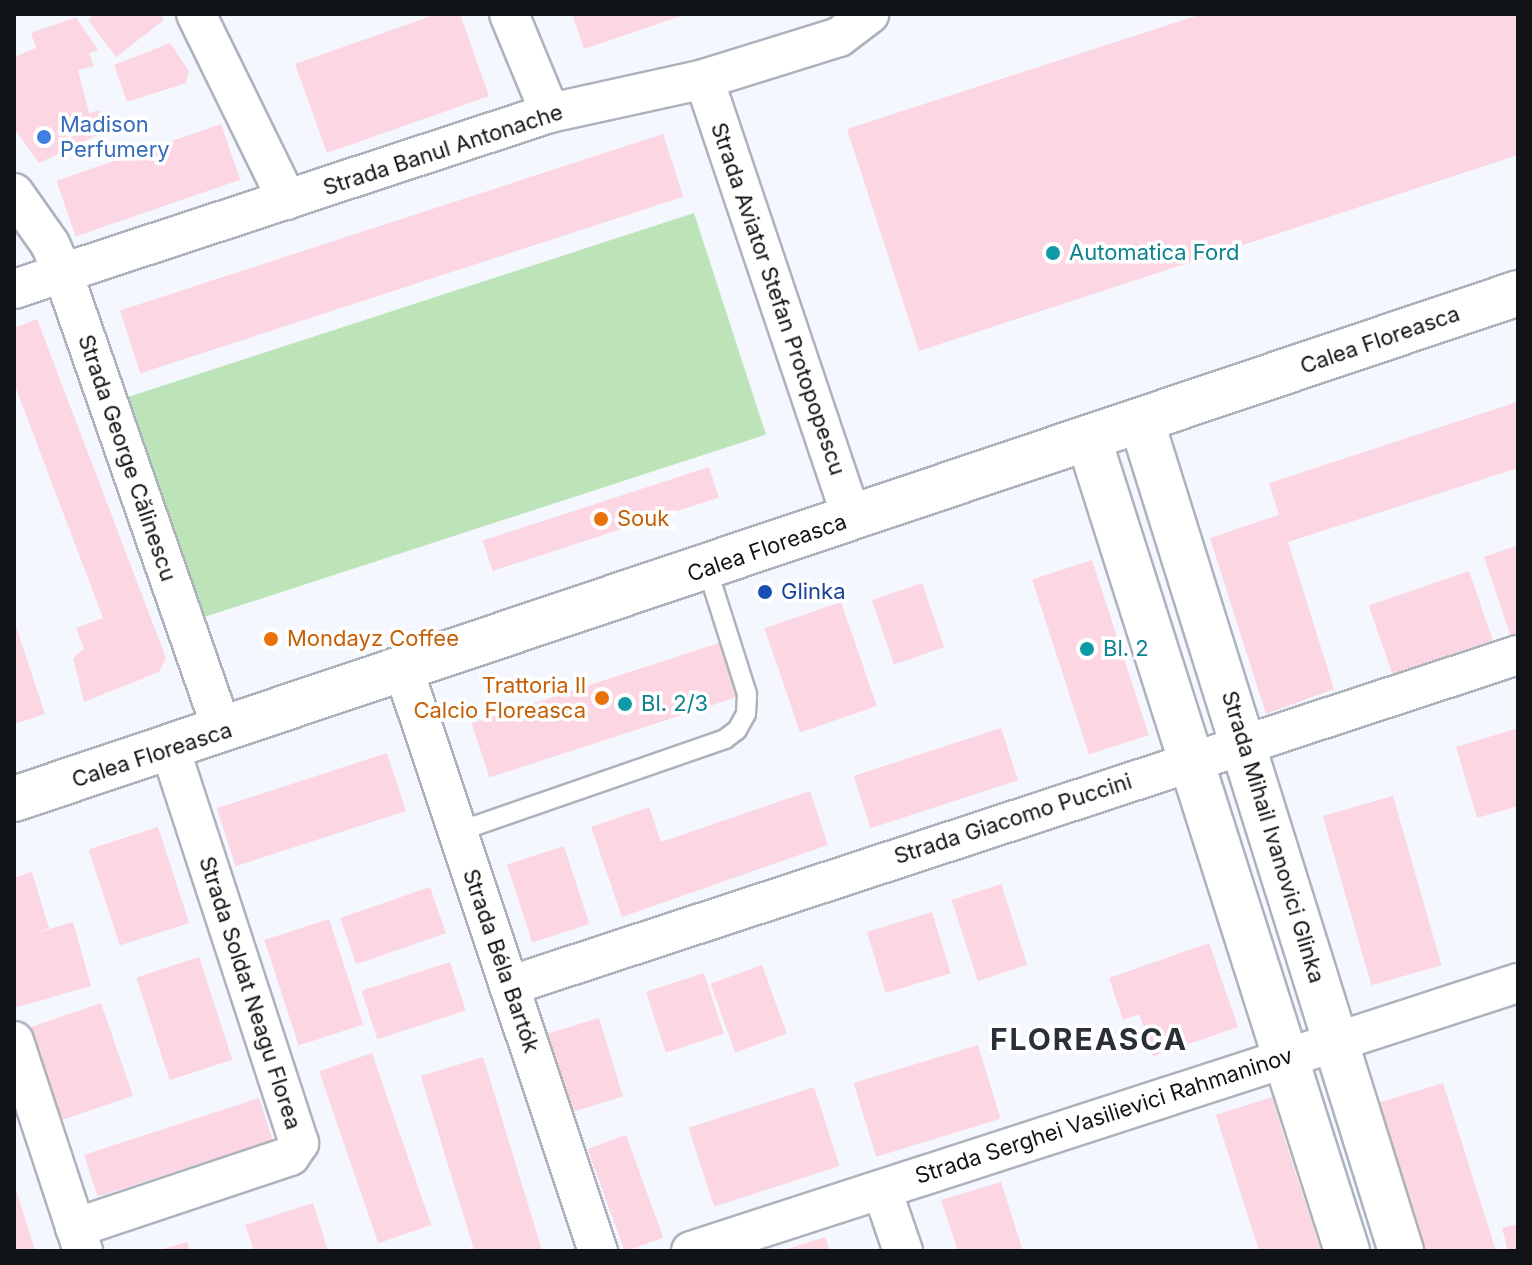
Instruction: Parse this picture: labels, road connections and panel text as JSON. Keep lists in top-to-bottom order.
{
  "streets": {
    "street": [
      "Strada Banul Antonache",
      "Strada Aviator Stefan Protopopescu",
      "Calea Floreasca",
      "Strada George Călinescu",
      "Strada Giacomo Puccini",
      "Strada Mihail Ivanovici Glinka",
      "Strada Béla Bartók",
      "Strada Soldat Neagu Florea",
      "Strada Serghei Vasilievici Rahmaninov"
    ]
  },
  "crossings": [
    ["Strada Banul Antonache", "Strada Aviator Stefan Protopopescu"],
    ["Strada Banul Antonache", "Strada George Călinescu"],
    ["Strada Aviator Stefan Protopopescu", "Calea Floreasca"],
    ["Calea Floreasca", "Strada George Călinescu"],
    ["Calea Floreasca", "Strada Mihail Ivanovici Glinka"],
    ["Calea Floreasca", "Strada Béla Bartók"],
    ["Calea Floreasca", "Strada Soldat Neagu Florea"],
    ["Strada Giacomo Puccini", "Strada Mihail Ivanovici Glinka"],
    ["Strada Giacomo Puccini", "Strada Béla Bartók"],
    ["Strada Mihail Ivanovici Glinka", "Strada Serghei Vasilievici Rahmaninov"]
  ],
  "districts": ["FLOREASCA"],
  "places": [
    "Madison Perfumery",
    "Automatica Ford",
    "Souk",
    "Glinka",
    "Mondayz Coffee",
    "Bl. 2",
    "Trattoria Il Calcio Floreasca",
    "Bl. 2/3"
  ]
}
